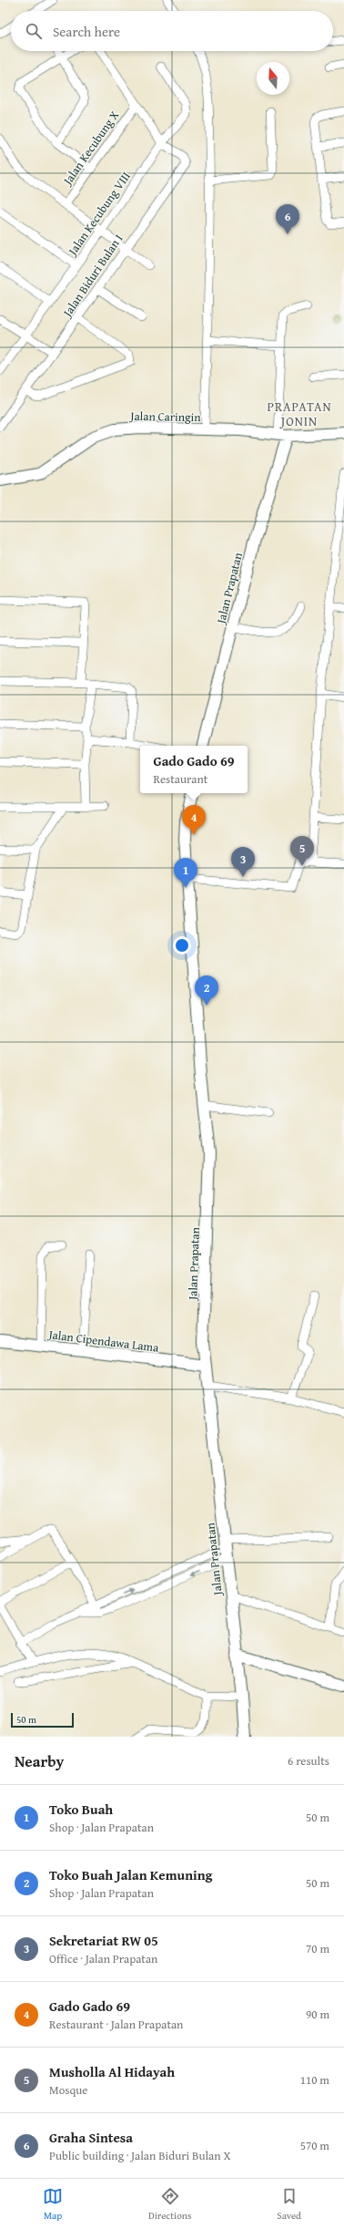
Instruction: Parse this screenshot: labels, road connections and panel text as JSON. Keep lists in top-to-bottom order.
{
  "streets": {
    "main road": ["Jalan Caringin", "Jalan Prapatan", "Jalan Cipendawa Lama"],
    "street": ["Jalan Kecubung X", "Jalan Kecubung VIII", "Jalan Biduri Bulan I"]
  },
  "crossings": [
    ["Jalan Kecubung VIII", "Jalan Biduri Bulan I"],
    ["Jalan Caringin", "Jalan Prapatan"],
    ["Jalan Prapatan", "Jalan Cipendawa Lama"]
  ],
  "districts": ["PRAPATAN JONIN"],
  "scale_bar": "50 m",
  "north": "top",
  "page": {
    "search": "Search here",
    "pins": [
      "6",
      "4",
      "5",
      "3",
      "1",
      "2"
    ],
    "popup": ["Gado Gado 69", "Restaurant"],
    "scale": "50 m",
    "heading": ["Nearby", "6 results"],
    "list": [
      {
        "mark": "1",
        "name": "Toko Buah",
        "note": "Shop · Jalan Prapatan",
        "value": "50 m"
      },
      {
        "mark": "2",
        "name": "Toko Buah Jalan Kemuning",
        "note": "Shop · Jalan Prapatan",
        "value": "50 m"
      },
      {
        "mark": "3",
        "name": "Sekretariat RW 05",
        "note": "Office · Jalan Prapatan",
        "value": "70 m"
      },
      {
        "mark": "4",
        "name": "Gado Gado 69",
        "note": "Restaurant · Jalan Prapatan",
        "value": "90 m"
      },
      {
        "mark": "5",
        "name": "Musholla Al Hidayah",
        "note": "Mosque",
        "value": "110 m"
      },
      {
        "mark": "6",
        "name": "Graha Sintesa",
        "note": "Public building · Jalan Biduri Bulan X",
        "value": "570 m"
      }
    ],
    "nav": ["Map", "Directions", "Saved"]
  }
}
